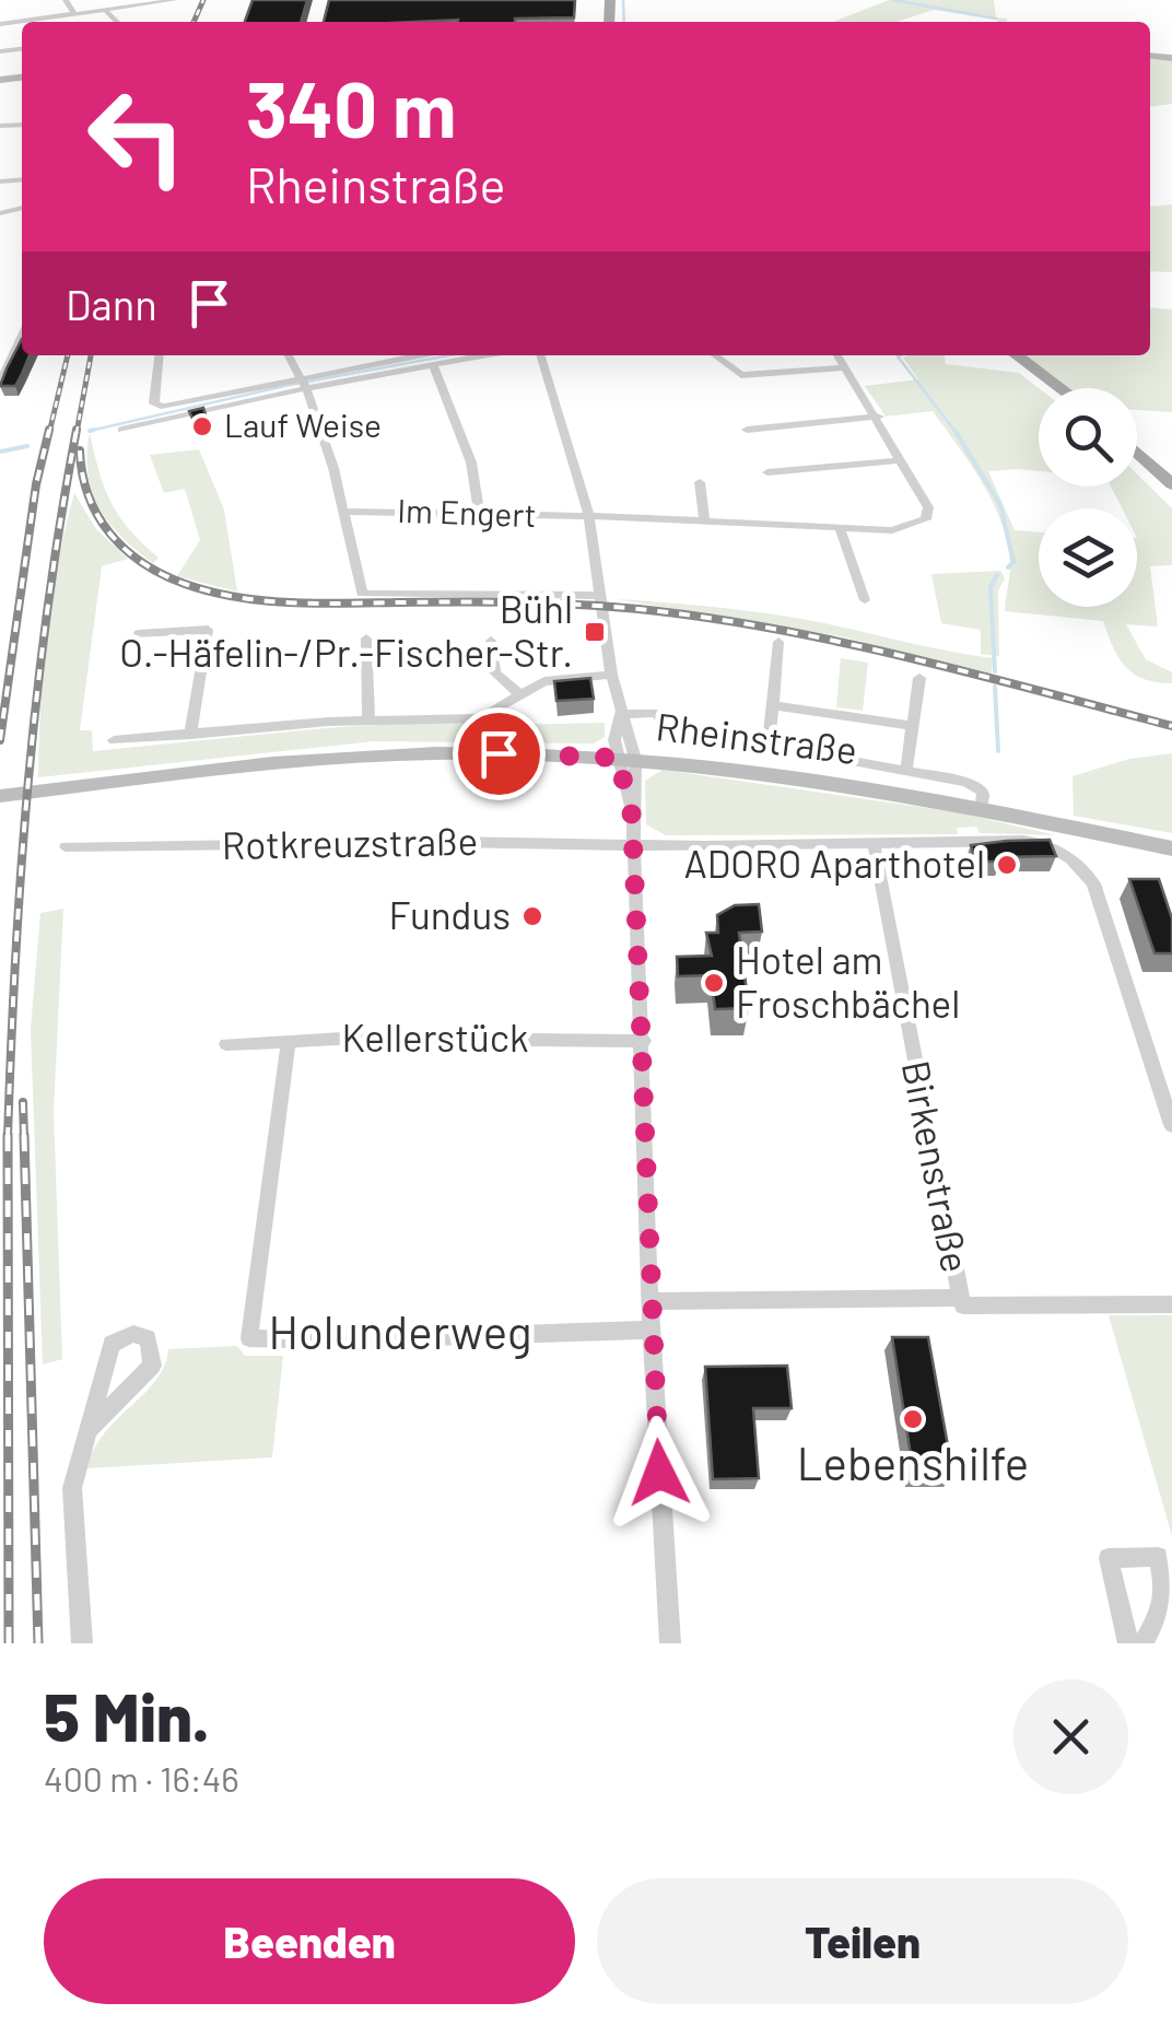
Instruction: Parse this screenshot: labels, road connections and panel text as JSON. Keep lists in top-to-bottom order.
{
  "streets": {
    "street": [
      "Im Engert",
      "Rheinstraße",
      "Rotkreuzstraße",
      "Kellerstück",
      "Birkenstraße",
      "Holunderweg"
    ]
  },
  "crossings": [
    ["Rotkreuzstraße", "Birkenstraße"],
    ["Kellerstück", "Holunderweg"]
  ],
  "places": {
    "other": [
      "Lauf Weise",
      "ADORO Aparthotel",
      "Fundus",
      "Hotel am Froschbächel",
      "Lebenshilfe"
    ],
    "transit": ["Bühl O.-Häfelin-/Pr.-Fischer-Str."]
  },
  "page": {
    "turn": ["340 m", "Rheinstraße"],
    "then": "Dann",
    "heading": ["5 Min.", "400 m · 16:46"],
    "buttons": ["Beenden", "Teilen"]
  }
}
